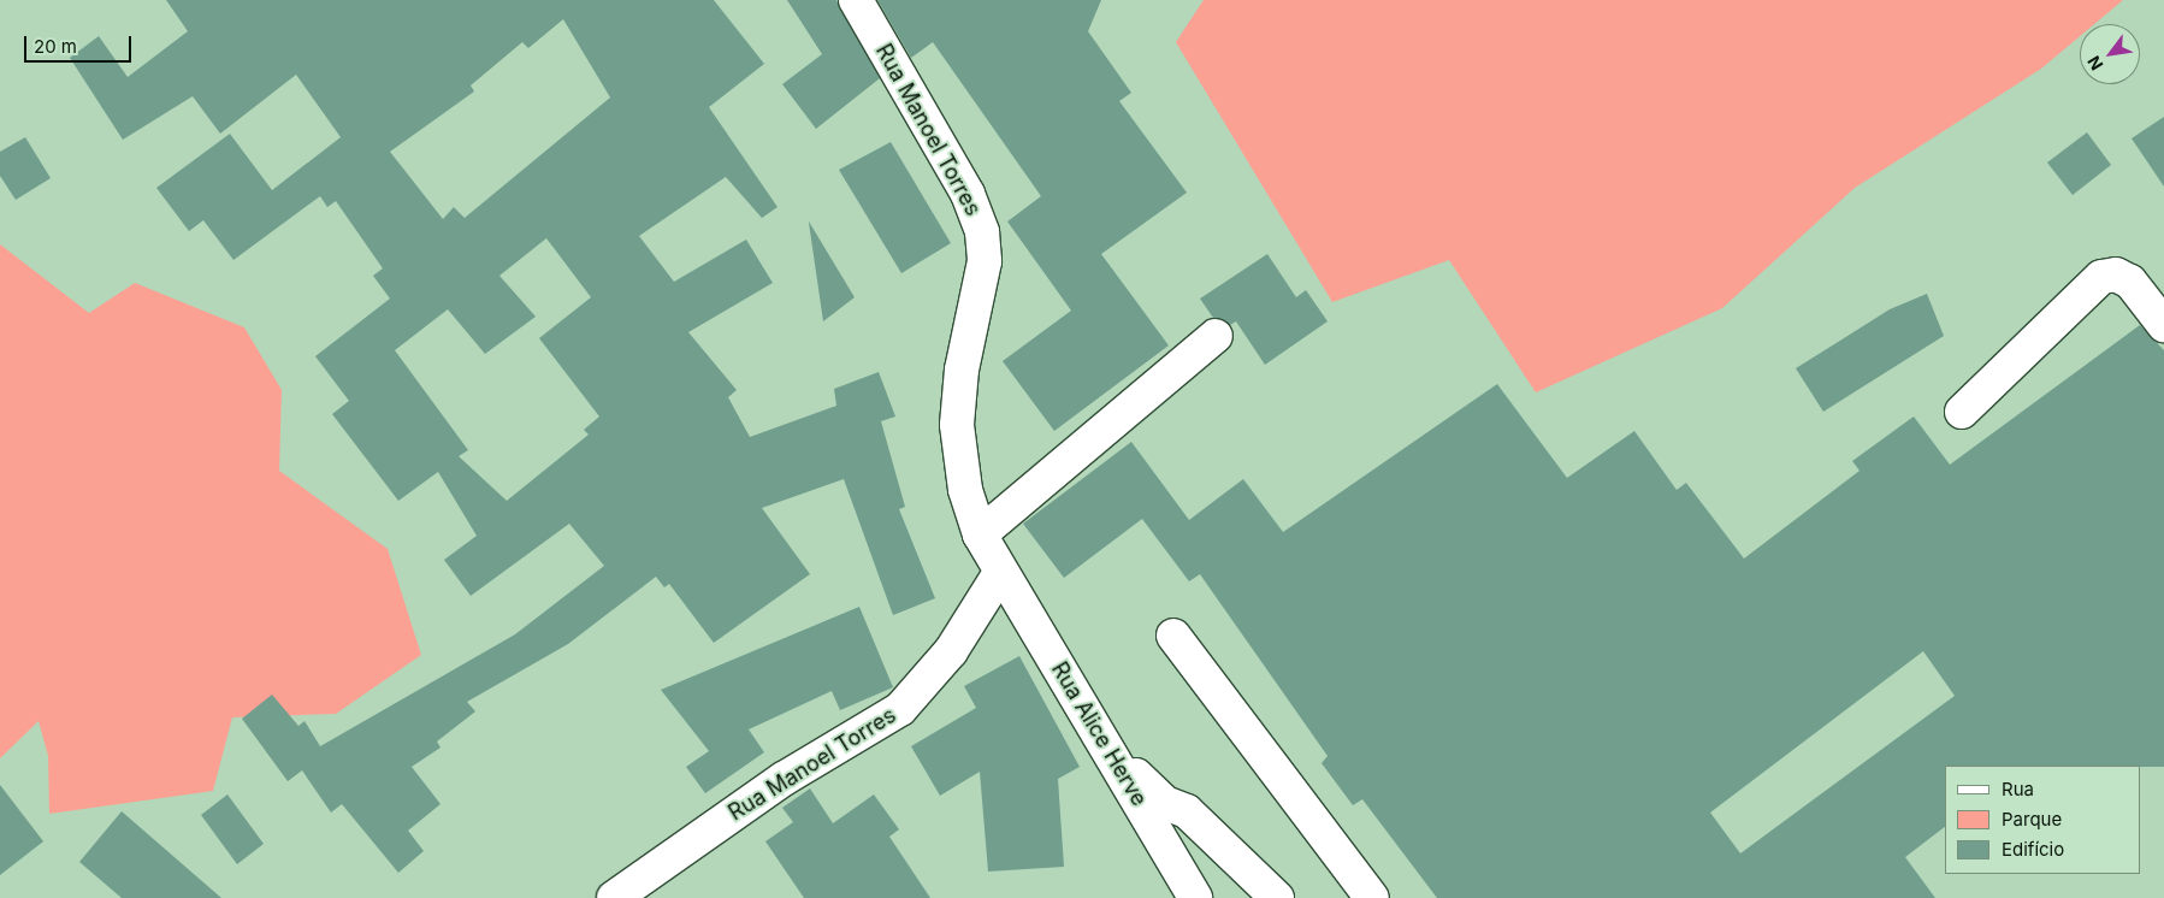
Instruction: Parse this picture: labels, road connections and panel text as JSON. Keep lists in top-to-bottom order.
{
  "streets": {
    "street": ["Rua Manoel Torres", "Rua Alice Herve"]
  },
  "crossings": [
    ["Rua Manoel Torres", "Rua Alice Herve"]
  ],
  "legend": ["Rua", "Parque", "Edifício"],
  "scale_bar": "20 m",
  "north": "bottom left"
}
